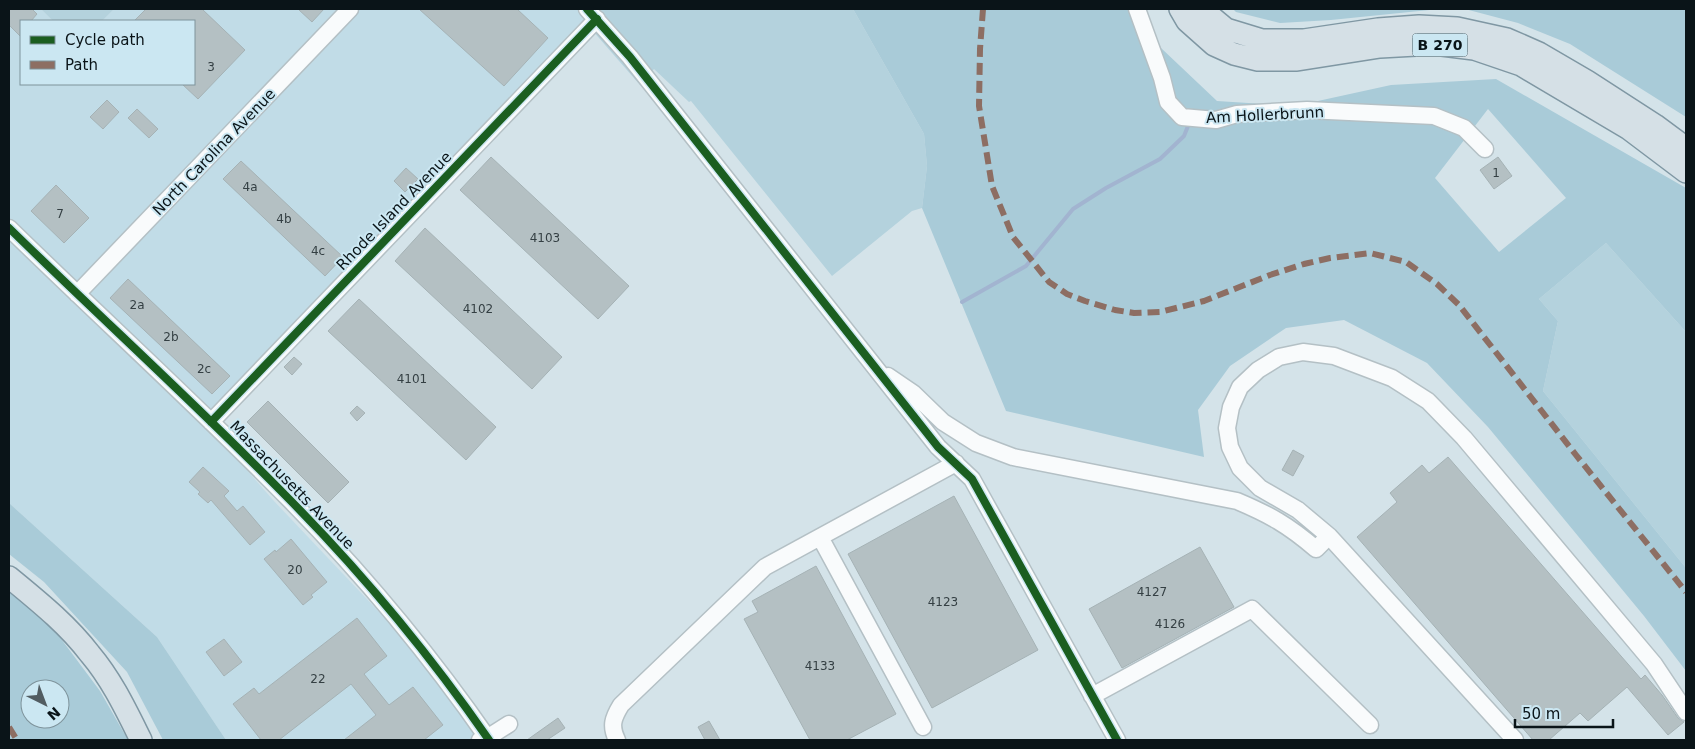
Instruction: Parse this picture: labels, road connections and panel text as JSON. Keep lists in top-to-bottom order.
{
  "streets": {
    "main road": ["B 270"],
    "street": [
      "Am Hollerbrunn",
      "North Carolina Avenue",
      "Rhode Island Avenue",
      "Massachusetts Avenue"
    ]
  },
  "crossings": [
    ["North Carolina Avenue", "Massachusetts Avenue"],
    ["Rhode Island Avenue", "Massachusetts Avenue"]
  ],
  "house_numbers": [
    "3",
    "1",
    "4a",
    "7",
    "4b",
    "4103",
    "4c",
    "2a",
    "4102",
    "2b",
    "2c",
    "4101",
    "20",
    "4127",
    "4123",
    "4126",
    "4133",
    "22"
  ],
  "legend": ["Cycle path", "Path"],
  "scale_bar": "50 m",
  "north": "bottom right"
}
